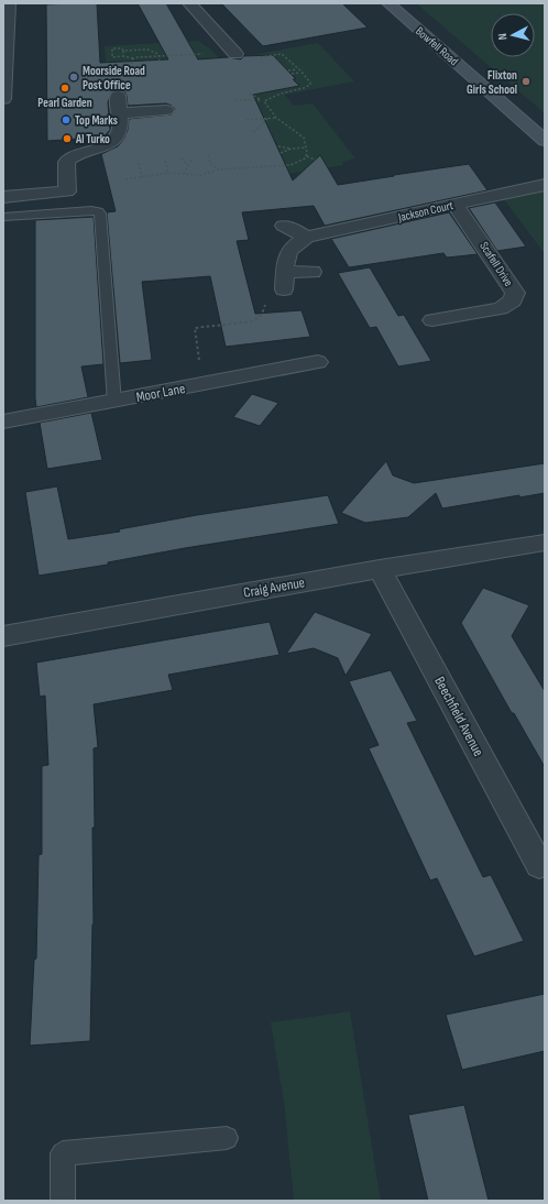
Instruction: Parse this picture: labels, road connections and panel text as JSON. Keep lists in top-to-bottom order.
{
  "streets": {
    "main road": ["Bowfell Road"],
    "street": [
      "Jackson Court",
      "Scafell Drive",
      "Moor Lane",
      "Craig Avenue",
      "Beechfield Avenue"
    ]
  },
  "crossings": [
    ["Jackson Court", "Scafell Drive"],
    ["Craig Avenue", "Beechfield Avenue"]
  ],
  "places": [
    "Moorside Road Post Office",
    "Flixton Girls School",
    "Pearl Garden",
    "Top Marks",
    "Al Turko"
  ],
  "north": "left"
}
